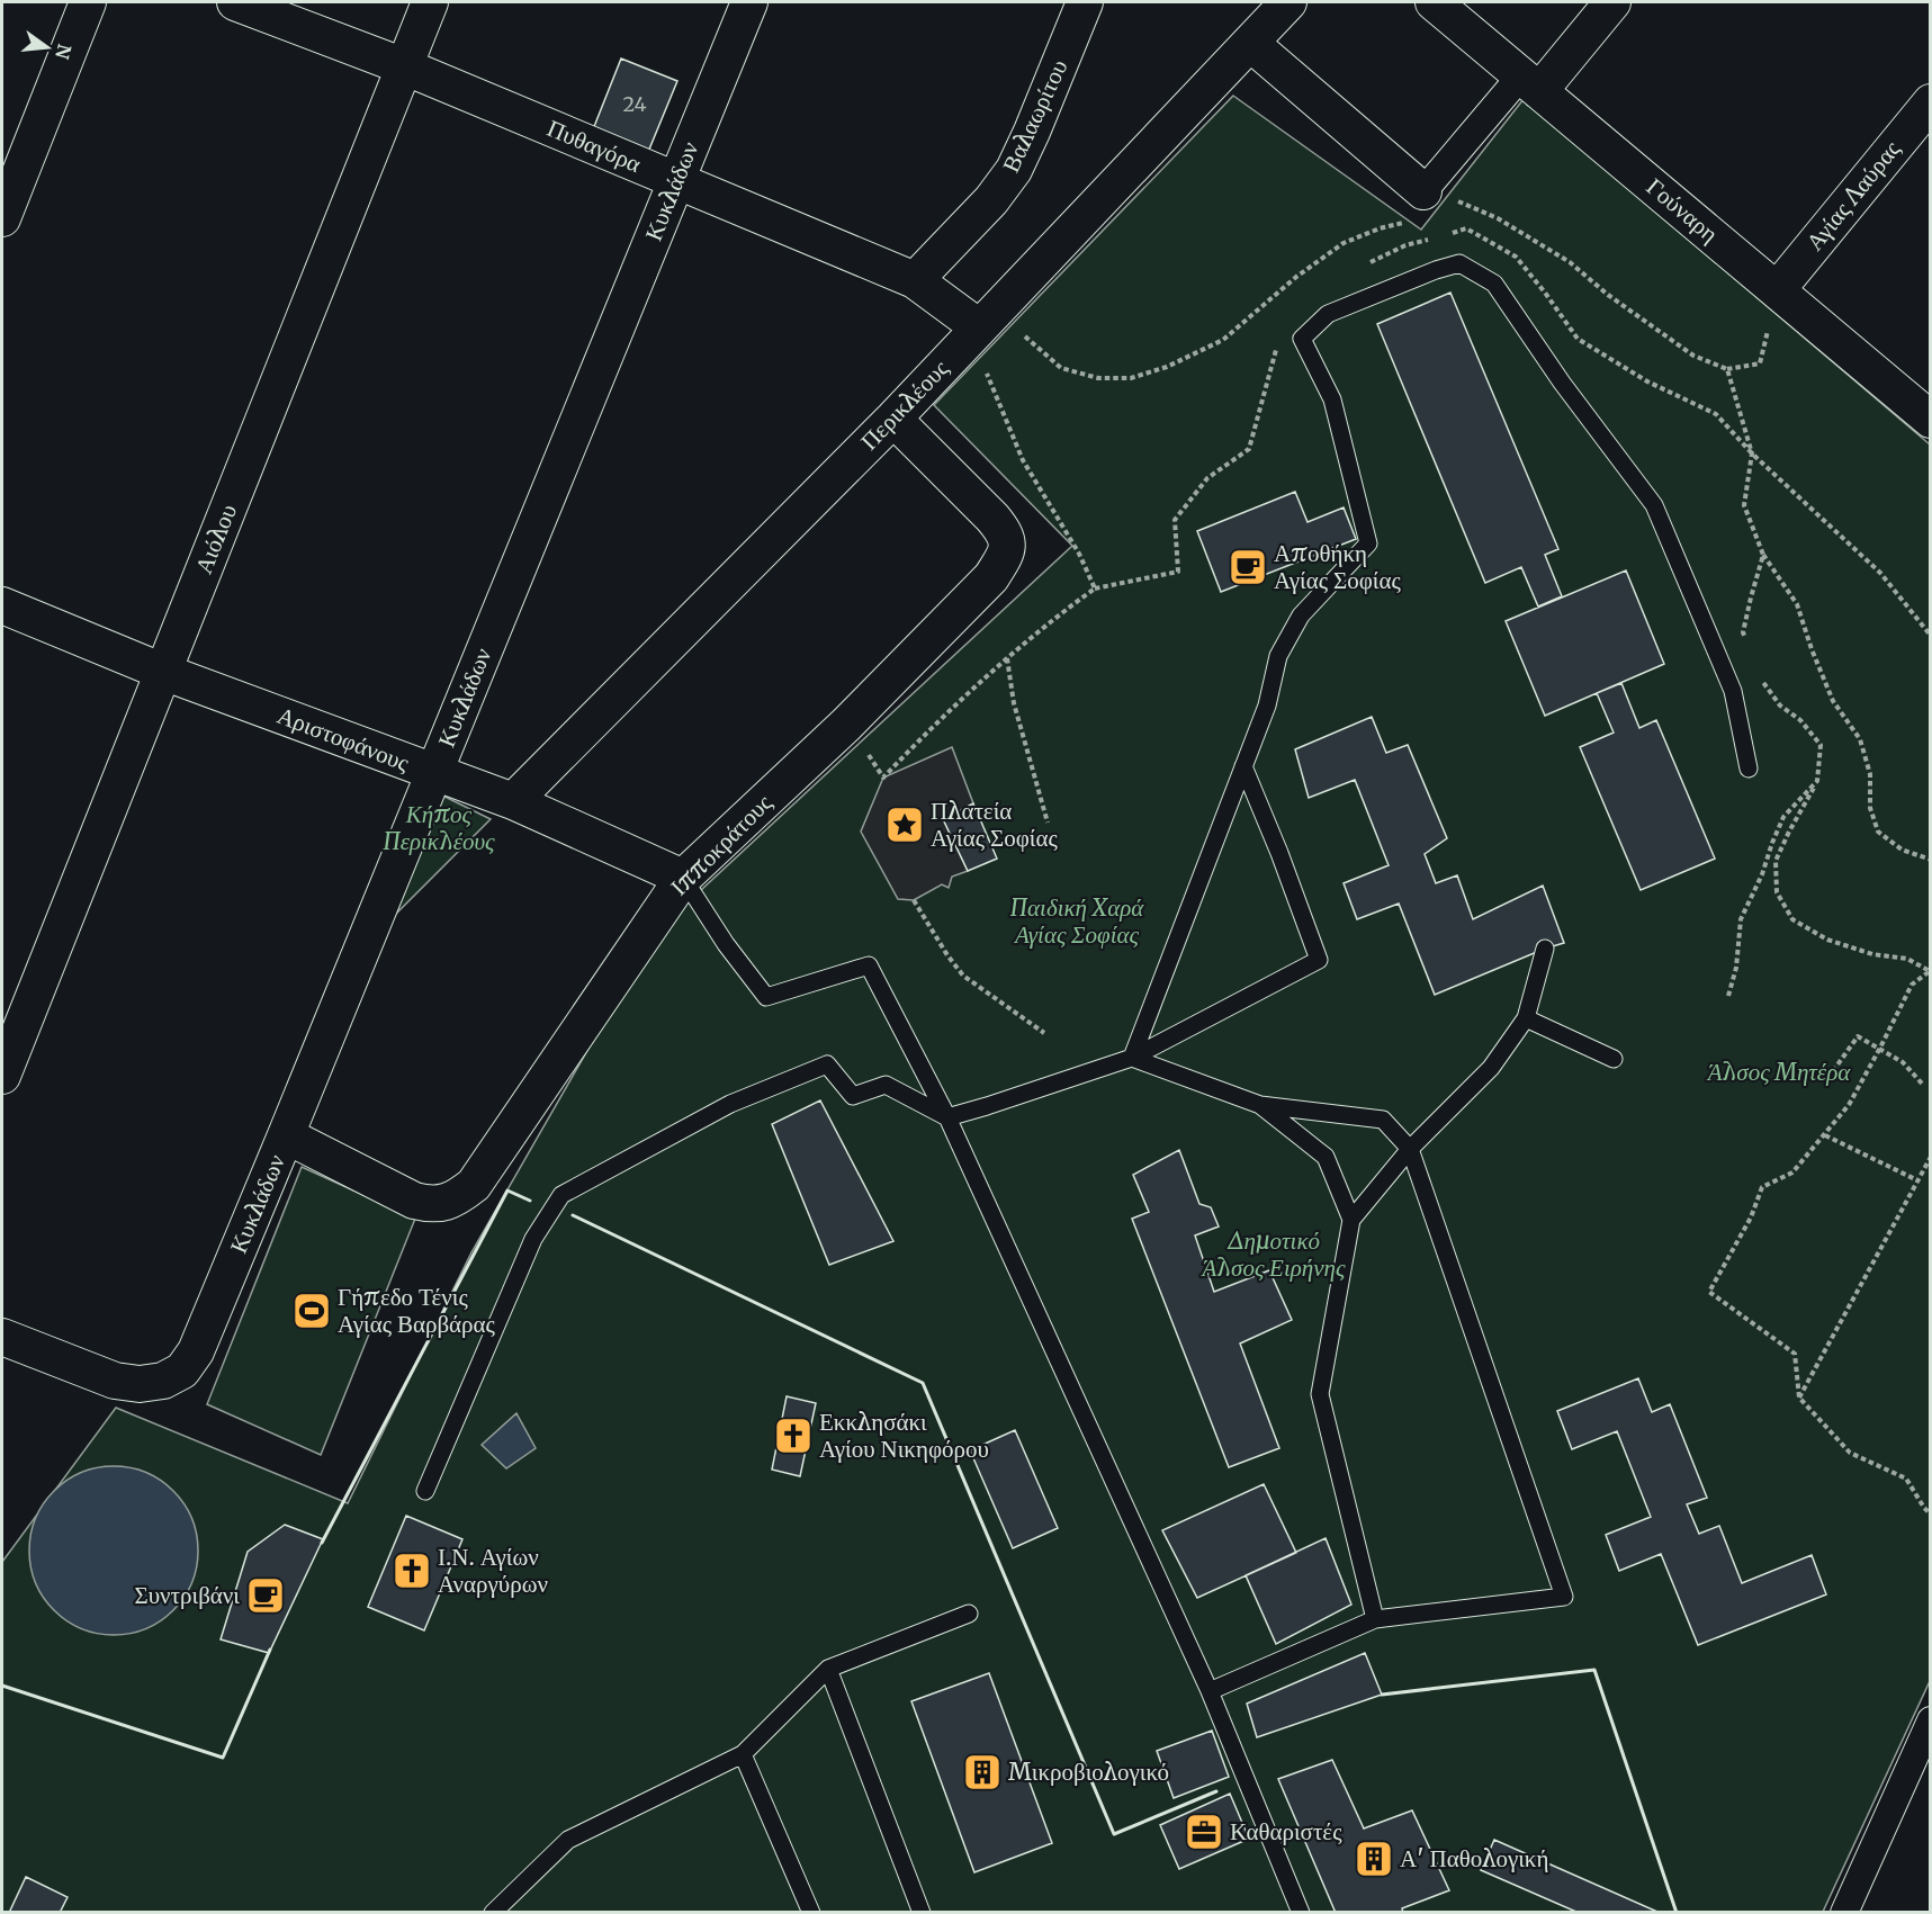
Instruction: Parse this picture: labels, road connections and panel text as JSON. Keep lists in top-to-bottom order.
{
  "streets": {
    "street": [
      "Βαλαωρίτου",
      "Πυθαγόρα",
      "Κυκλάδων",
      "Αγίας Λαύρας",
      "Γούναρη",
      "Περικλέους",
      "Αιόλου",
      "Αριστοφάνους",
      "Ιπποκράτους"
    ]
  },
  "crossings": [
    ["Βαλαωρίτου", "Πυθαγόρα"],
    ["Πυθαγόρα", "Κυκλάδων"],
    ["Πυθαγόρα", "Περικλέους"],
    ["Πυθαγόρα", "Αιόλου"],
    ["Κυκλάδων", "Αριστοφάνους"],
    ["Κυκλάδων", "Ιπποκράτους"],
    ["Αγίας Λαύρας", "Γούναρη"],
    ["Περικλέους", "Αριστοφάνους"],
    ["Περικλέους", "Ιπποκράτους"],
    ["Αιόλου", "Αριστοφάνους"],
    ["Αριστοφάνους", "Ιπποκράτους"]
  ],
  "parks": [
    "Κήπος Περικλέους",
    "Παιδική Χαρά Αγίας Σοφίας",
    "Άλσος Μητέρα",
    "Δημοτικό Άλσος Ειρήνης"
  ],
  "places": {
    "cafe": ["Αποθήκη Αγίας Σοφίας", "Συντριβάνι"],
    "place": ["Πλατεία Αγίας Σοφίας"],
    "sports": ["Γήπεδο Τένις Αγίας Βαρβάρας"],
    "church": ["Εκκλησάκι Αγίου Νικηφόρου", "Ι.Ν. Αγίων Αναργύρων"],
    "building": ["Μικροβιολογικό", "Α' Παθολογική"],
    "office": ["Καθαριστές"]
  },
  "house_numbers": ["24"],
  "north": "right"
}
